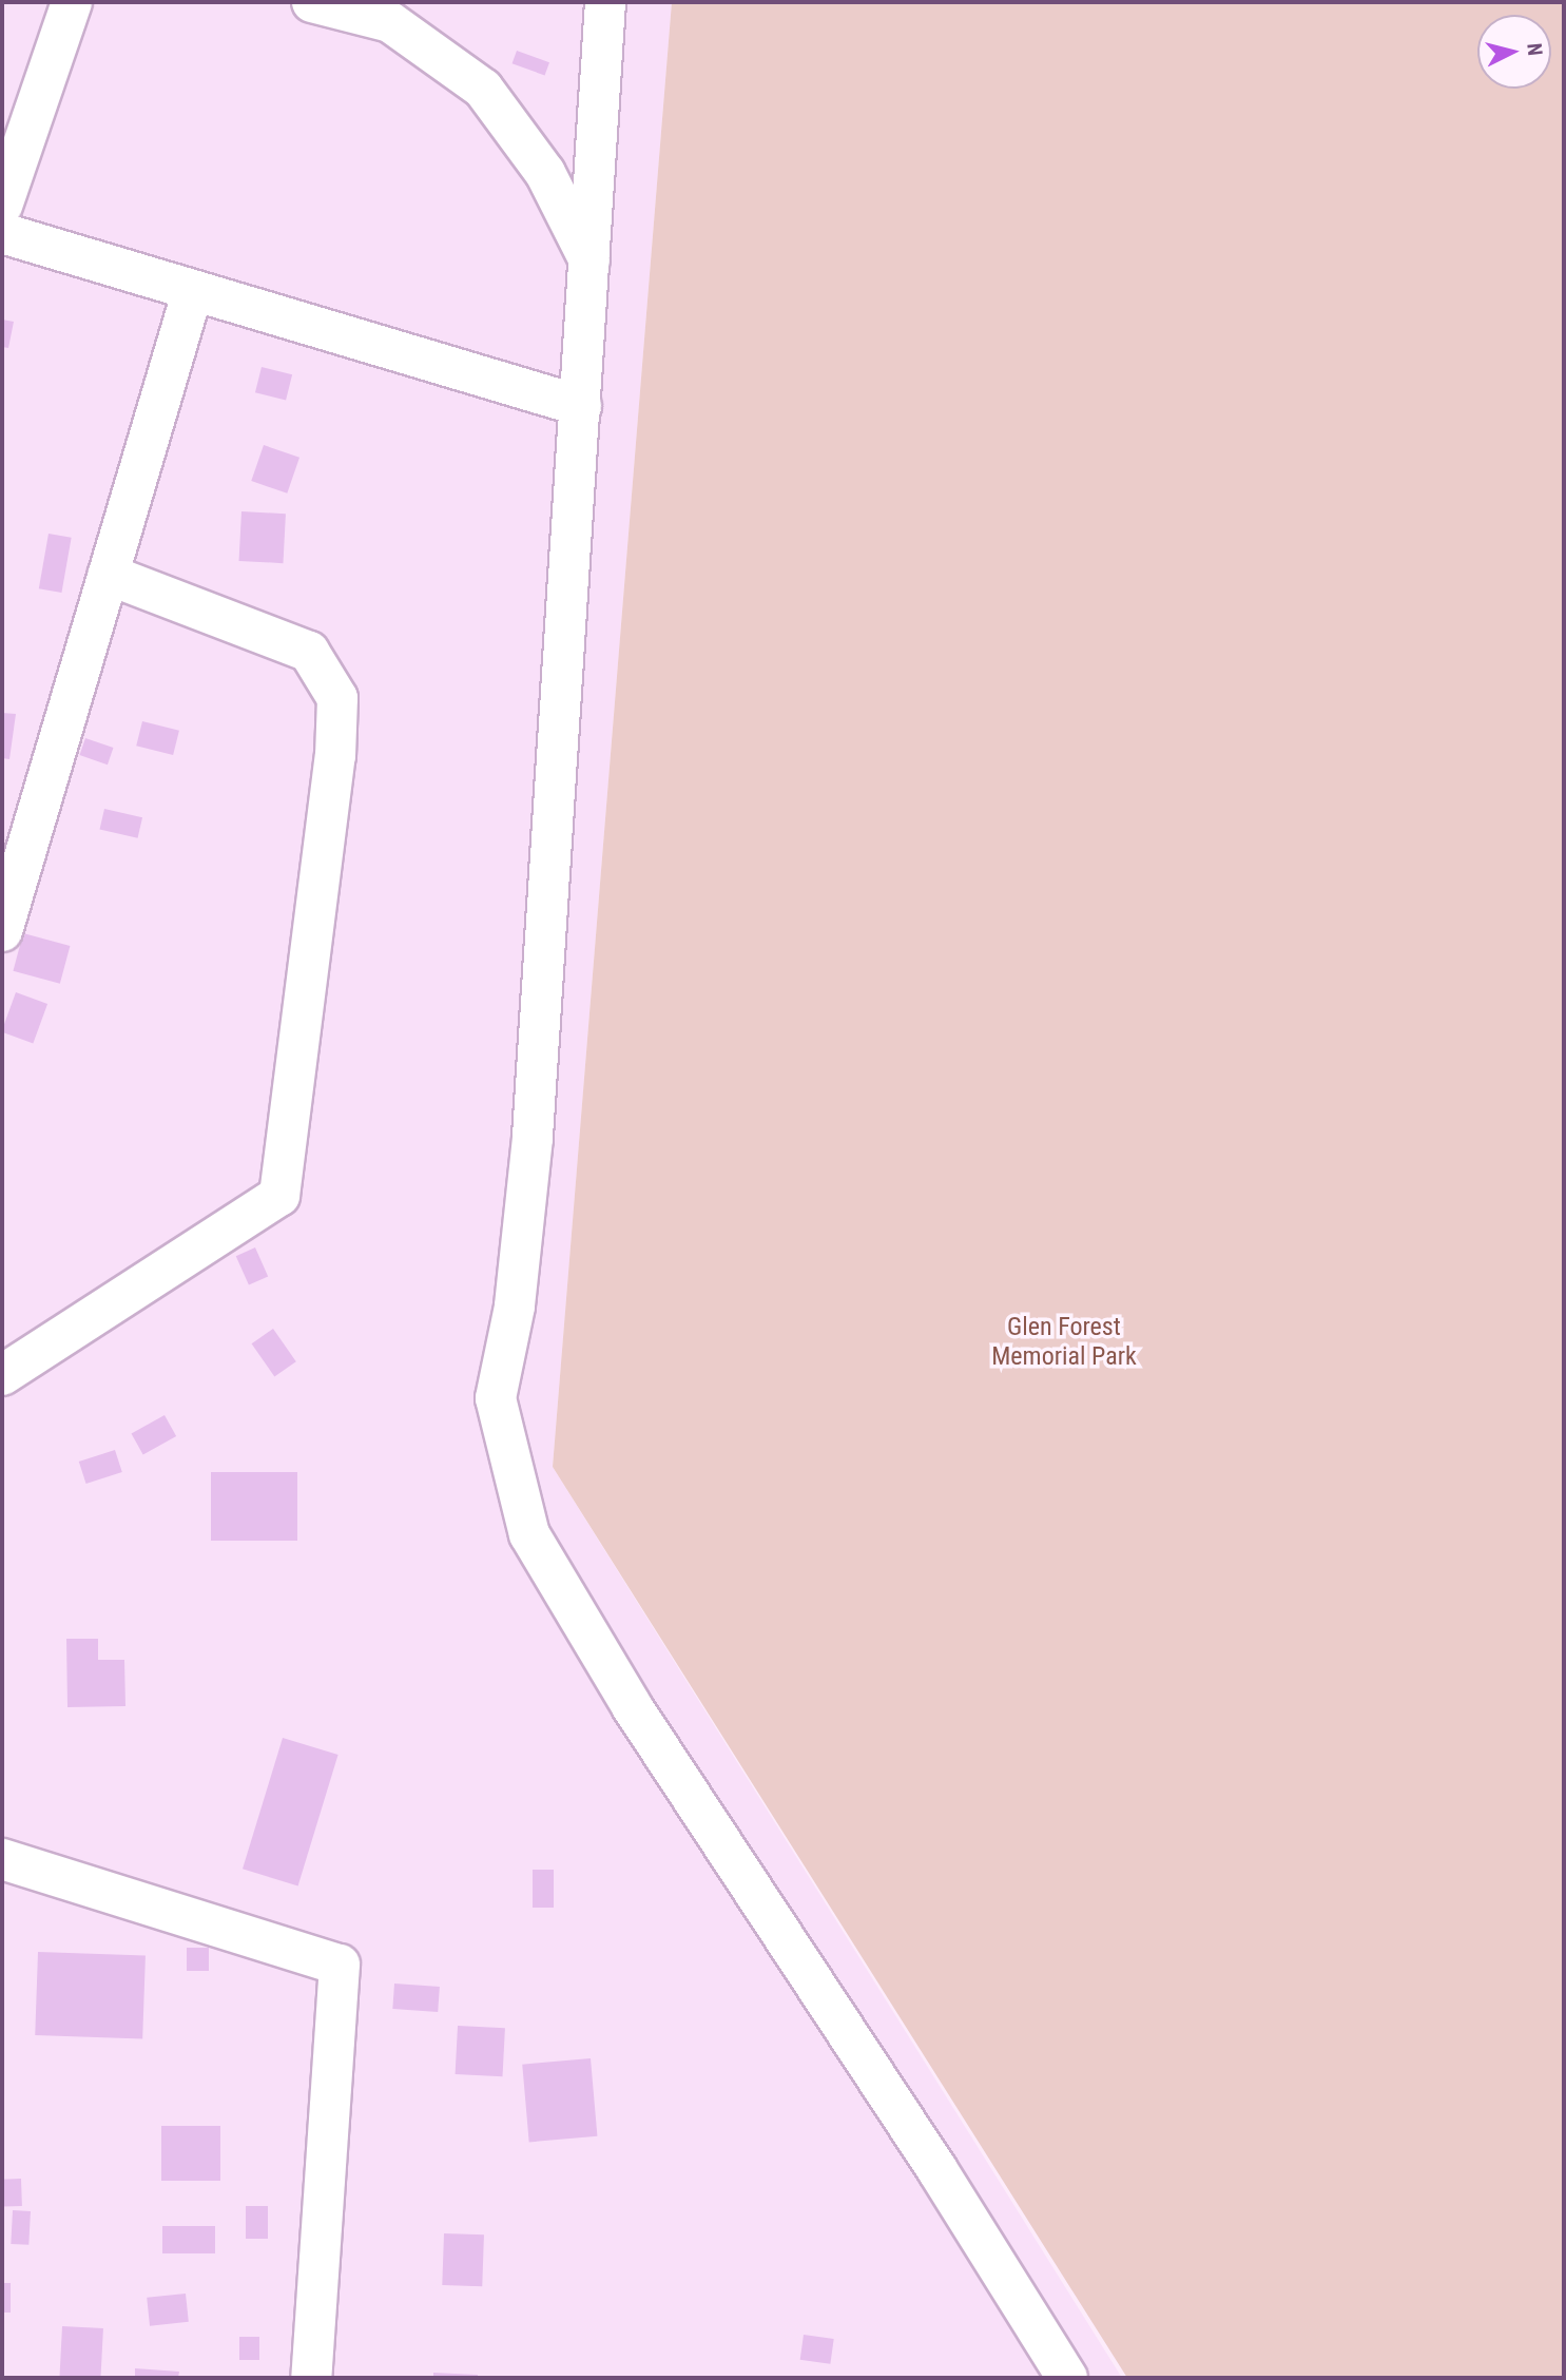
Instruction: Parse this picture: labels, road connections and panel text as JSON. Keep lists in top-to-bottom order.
{
  "parks": ["Glen Forest Memorial Park"],
  "north": "right"
}
